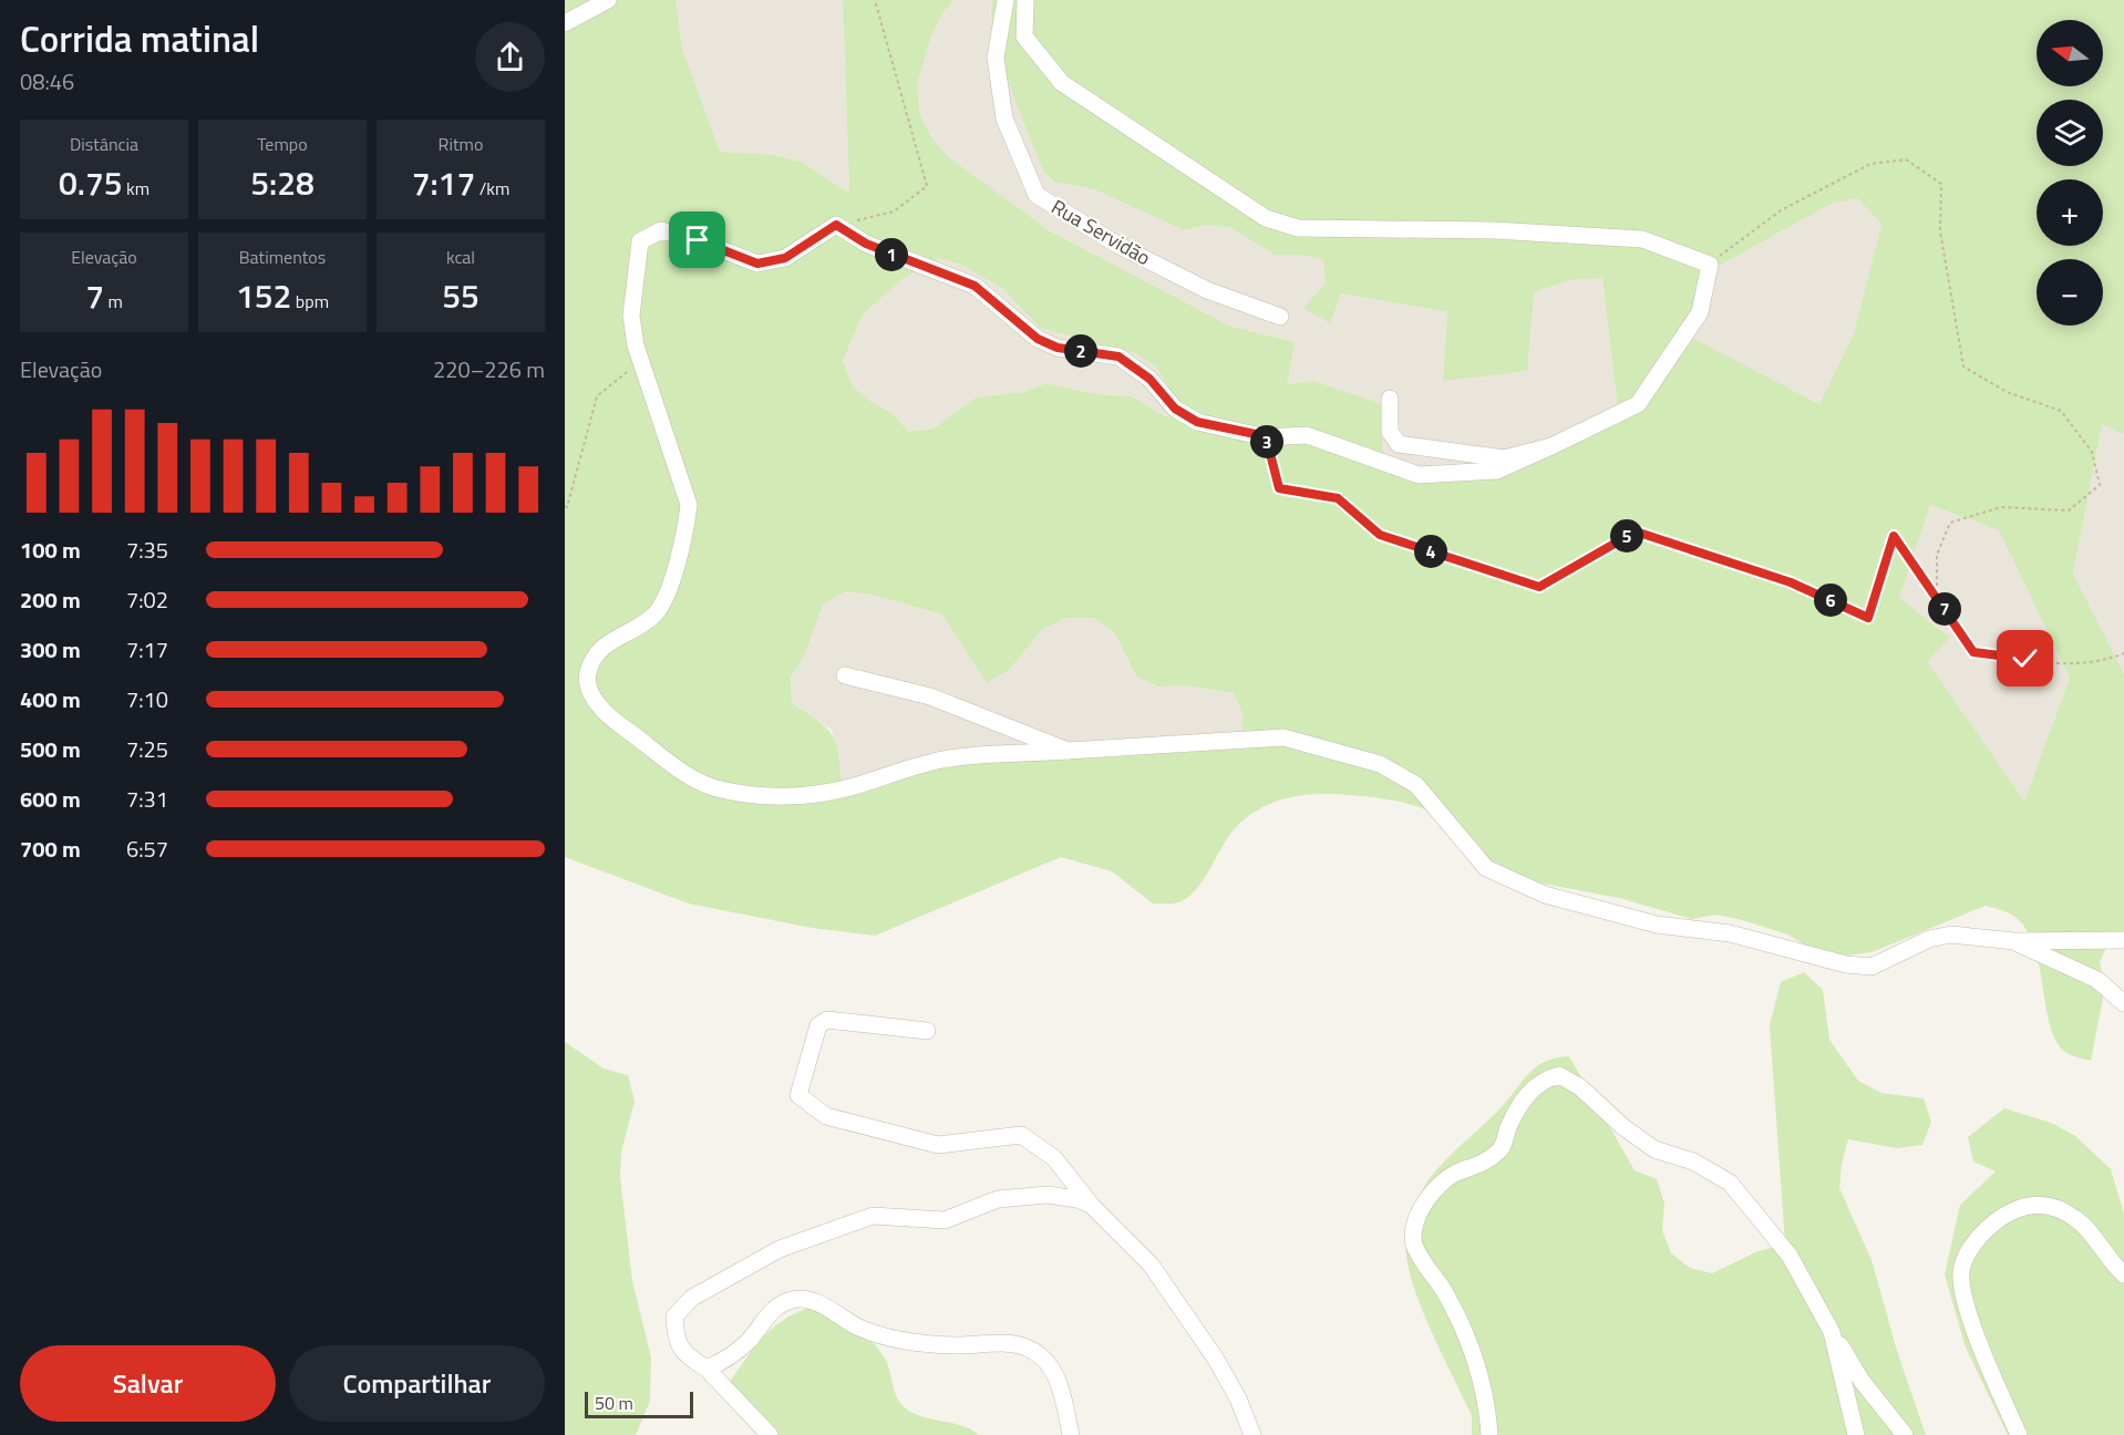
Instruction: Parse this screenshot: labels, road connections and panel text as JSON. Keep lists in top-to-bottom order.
{
  "streets": {
    "street": ["Rua Servidão"]
  },
  "scale_bar": "50 m",
  "north": "left",
  "page": {
    "heading": ["Corrida matinal", "08:46"],
    "map_buttons": ["+", "−"],
    "stats": [
      ["Distância", "0.75 km"],
      ["Tempo", "5:28"],
      ["Ritmo", "7:17 /km"],
      ["Elevação", "7 m"],
      ["Batimentos", "152 bpm"],
      ["kcal", "55"]
    ],
    "pins": [
      "1",
      "2",
      "3",
      "5",
      "4",
      "6",
      "7"
    ],
    "chart": ["Elevação", "220–226 m"],
    "list": [
      {
        "name": "100 m",
        "note": "7:35"
      },
      {
        "name": "200 m",
        "note": "7:02"
      },
      {
        "name": "300 m",
        "note": "7:17"
      },
      {
        "name": "400 m",
        "note": "7:10"
      },
      {
        "name": "500 m",
        "note": "7:25"
      },
      {
        "name": "600 m",
        "note": "7:31"
      },
      {
        "name": "700 m",
        "note": "6:57"
      }
    ],
    "buttons": ["Salvar", "Compartilhar"],
    "scale": "50 m"
  }
}
